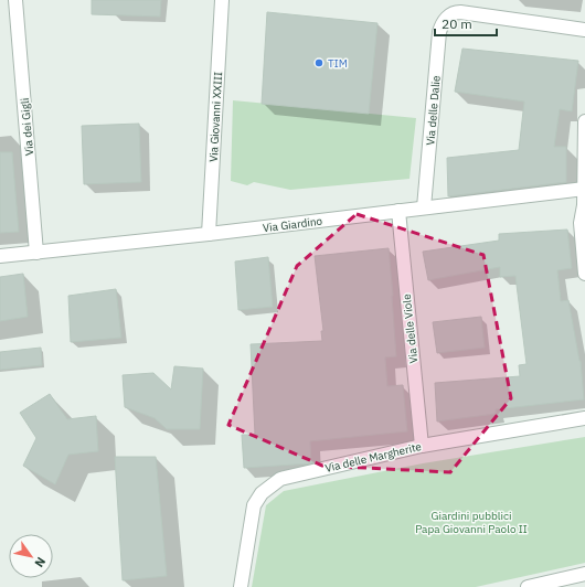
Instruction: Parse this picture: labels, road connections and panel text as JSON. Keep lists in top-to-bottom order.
{
  "streets": {
    "street": [
      "Via delle Dalie",
      "Via Giovanni XXIII",
      "Via dei Gigli",
      "Via Giardino",
      "Via delle Viole",
      "Via delle Margherite"
    ]
  },
  "crossings": [
    ["Via delle Dalie", "Via Giardino"],
    ["Via Giovanni XXIII", "Via Giardino"],
    ["Via dei Gigli", "Via Giardino"],
    ["Via Giardino", "Via delle Viole"],
    ["Via delle Viole", "Via delle Margherite"]
  ],
  "parks": ["Giardini pubblici Papa Giovanni Paolo II"],
  "places": ["TIM"],
  "scale_bar": "20 m",
  "north": "bottom right"
}
